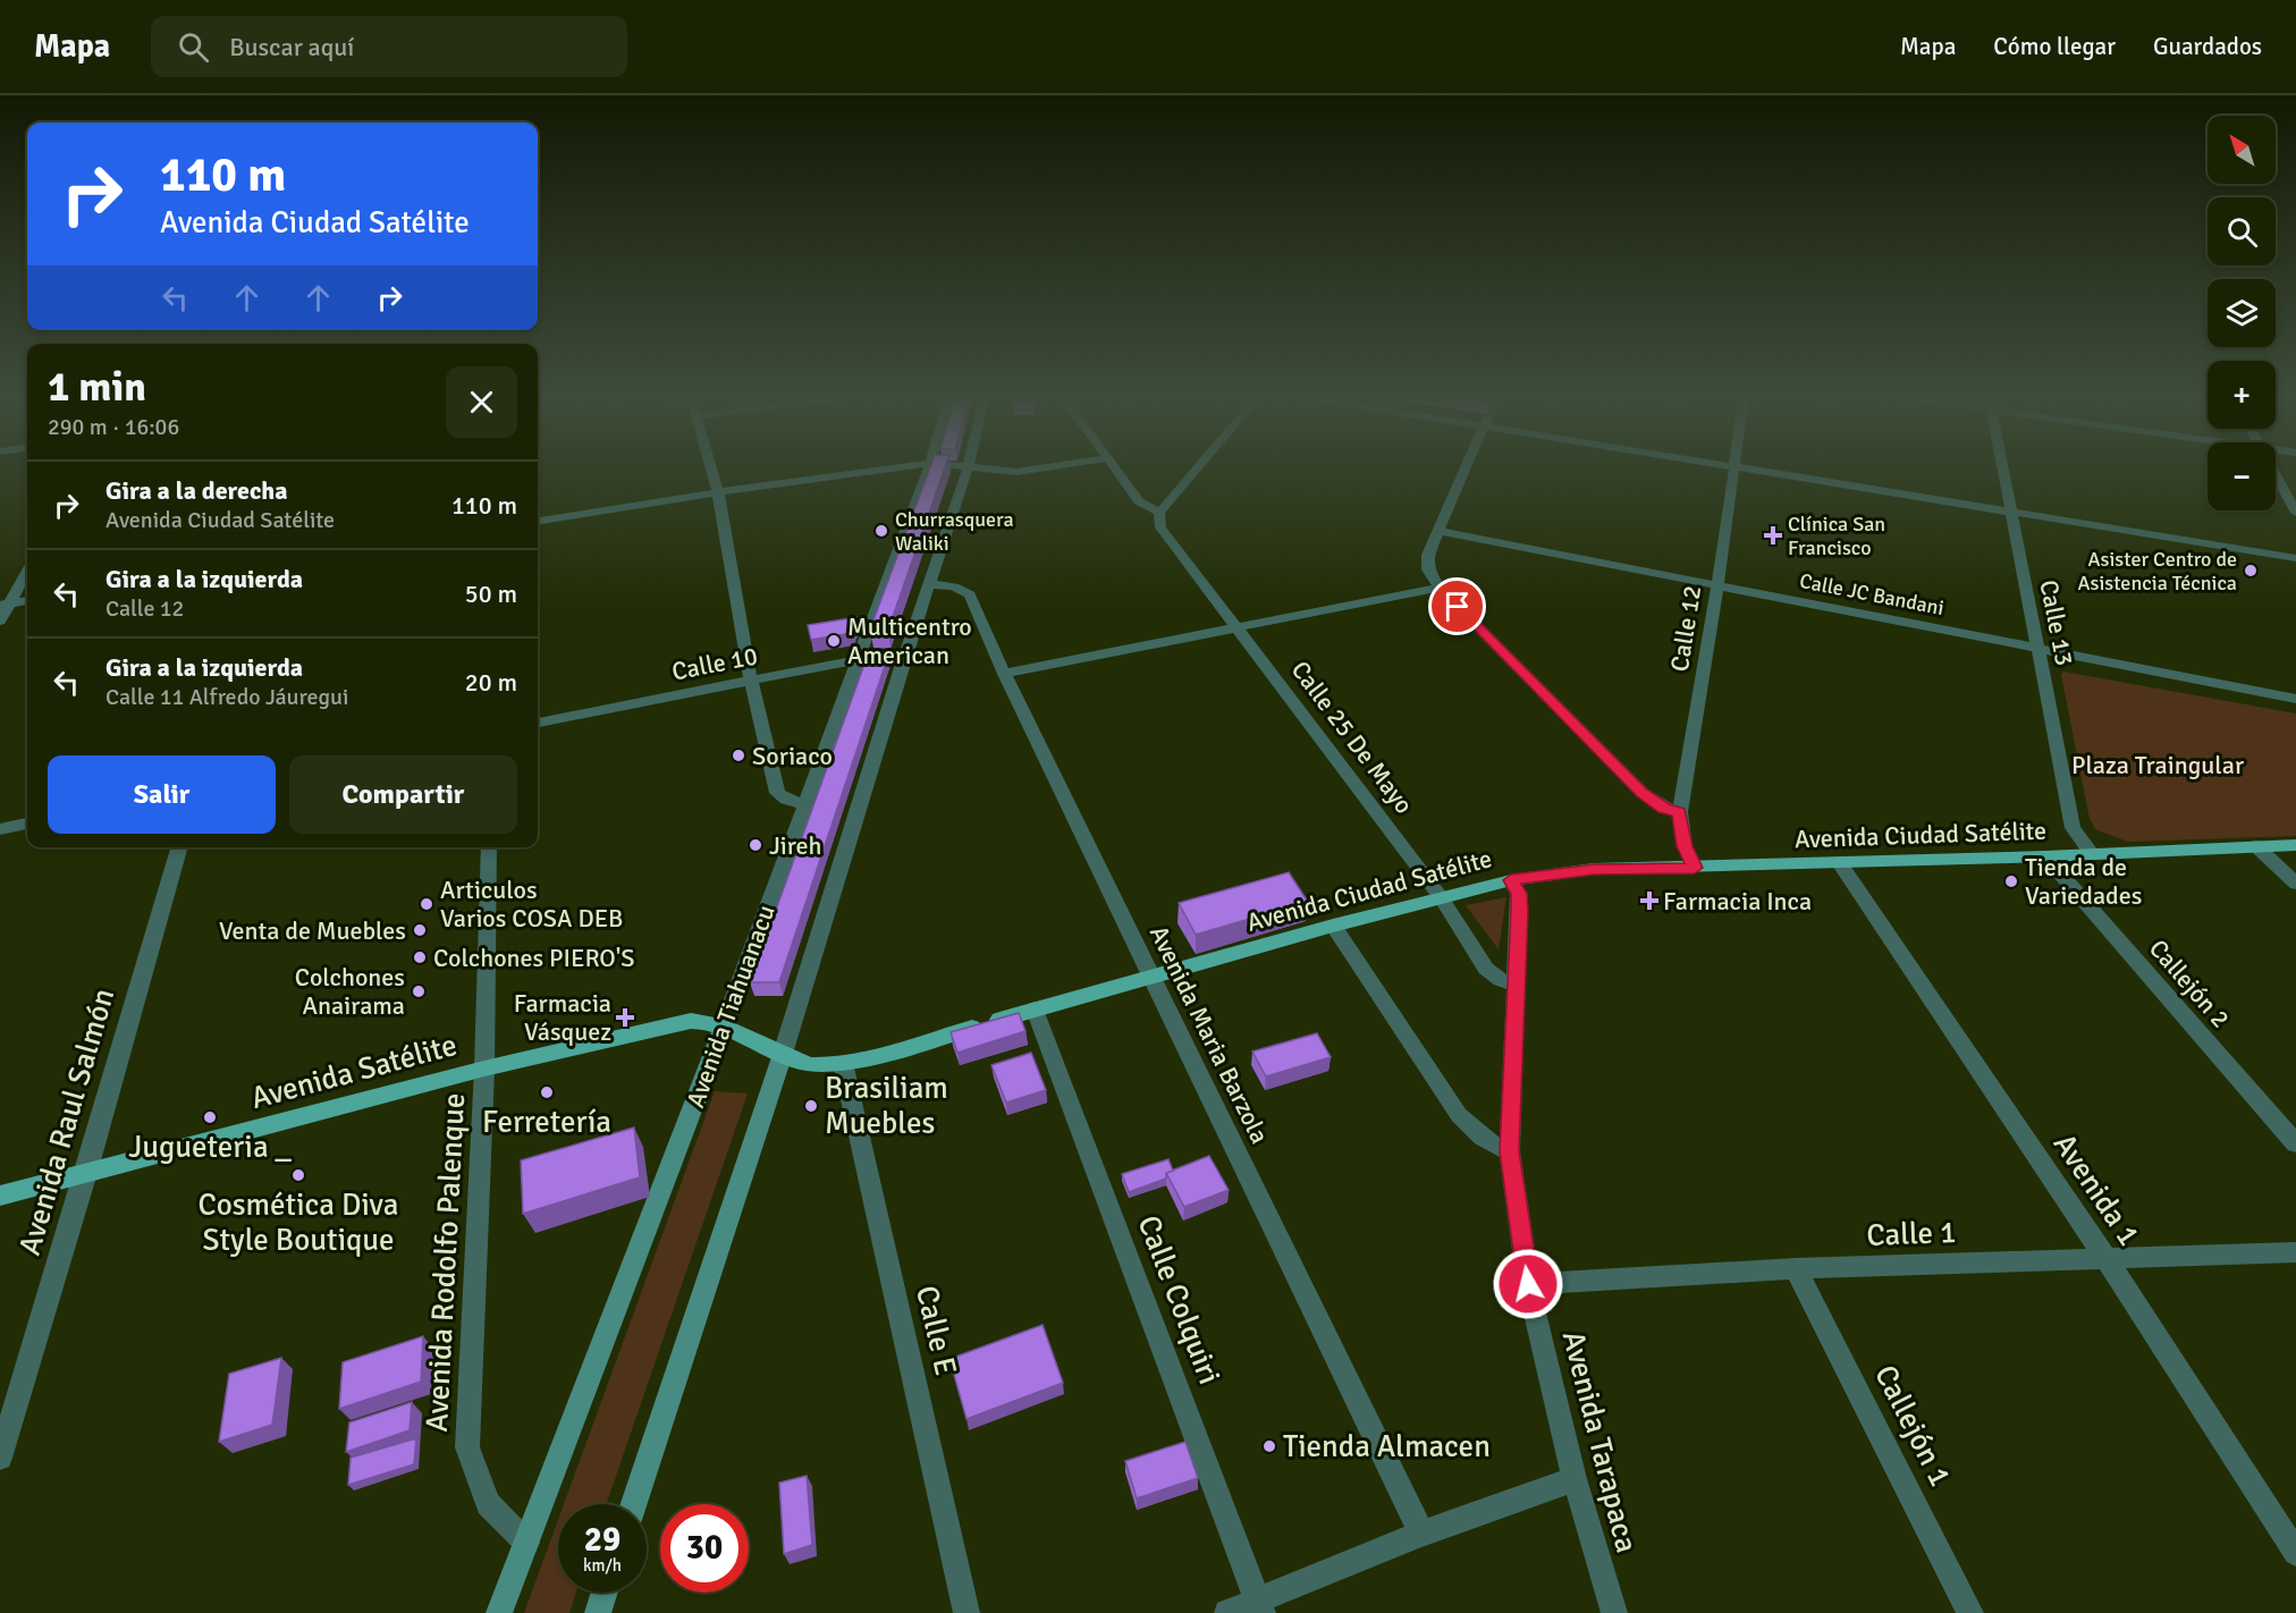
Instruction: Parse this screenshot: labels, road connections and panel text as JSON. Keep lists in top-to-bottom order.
{
  "streets": {
    "main road": ["Avenida Ciudad Satélite", "Avenida Tiahuanacu", "Avenida Satélite"],
    "street": [
      "Calle JC Bandani",
      "Calle 13",
      "Calle 12",
      "Calle 10",
      "Calle 25 De Mayo",
      "Callejón 2",
      "Avenida Maria Barzola",
      "Avenida Raul Salmón",
      "Avenida 1",
      "Calle 1",
      "Avenida Rodolfo Palenque",
      "Calle Colquiri",
      "Calle E",
      "Callejón 1",
      "Avenida Tarapaca"
    ]
  },
  "crossings": [
    ["Calle JC Bandani", "Calle 13"],
    ["Calle JC Bandani", "Calle 12"],
    ["Calle 13", "Avenida Ciudad Satélite"],
    ["Calle 12", "Avenida Ciudad Satélite"],
    ["Calle 10", "Avenida Tiahuanacu"],
    ["Calle 25 De Mayo", "Avenida Ciudad Satélite"],
    ["Calle 25 De Mayo", "Avenida Tarapaca"],
    ["Avenida Ciudad Satélite", "Callejón 2"],
    ["Avenida Ciudad Satélite", "Avenida Tiahuanacu"],
    ["Avenida Ciudad Satélite", "Avenida Maria Barzola"],
    ["Avenida Ciudad Satélite", "Avenida Satélite"],
    ["Avenida Ciudad Satélite", "Avenida 1"],
    ["Avenida Ciudad Satélite", "Calle Colquiri"],
    ["Avenida Ciudad Satélite", "Calle E"],
    ["Avenida Ciudad Satélite", "Avenida Tarapaca"],
    ["Avenida Tiahuanacu", "Avenida Satélite"],
    ["Avenida Tiahuanacu", "Avenida Rodolfo Palenque"],
    ["Avenida Satélite", "Avenida Raul Salmón"],
    ["Avenida Satélite", "Avenida Rodolfo Palenque"],
    ["Avenida 1", "Calle 1"],
    ["Calle 1", "Callejón 1"],
    ["Calle 1", "Avenida Tarapaca"]
  ],
  "parks": ["Plaza Traingular"],
  "places": {
    "other": [
      "Churrasquera Waliki",
      "Asister Centro de Asistencia Técnica",
      "Multicentro American",
      "Soriaco",
      "Jireh",
      "Tienda de Variedades",
      "Articulos Varios COSA DEB",
      "Venta de Muebles",
      "Colchones PIERO'S",
      "Colchones Anairama",
      "Ferretería",
      "Brasiliam Muebles",
      "Jugueteria _",
      "Cosmética Diva Style Boutique",
      "Tienda Almacen"
    ],
    "health": ["Clínica San Francisco", "Farmacia Inca", "Farmacia Vásquez"]
  },
  "north": "top left",
  "page": {
    "header": "Mapa",
    "search": "Buscar aquí",
    "nav": ["Mapa", "Cómo llegar", "Guardados"],
    "map_buttons": ["+", "−"],
    "turn": ["110 m", "Avenida Ciudad Satélite"],
    "heading": ["1 min", "290 m · 16:06"],
    "list": [
      {
        "name": "Gira a la derecha",
        "note": "Avenida Ciudad Satélite",
        "value": "110 m"
      },
      {
        "name": "Gira a la izquierda",
        "note": "Calle 12",
        "value": "50 m"
      },
      {
        "name": "Gira a la izquierda",
        "note": "Calle 11 Alfredo Jáuregui",
        "value": "20 m"
      }
    ],
    "buttons": ["Salir", "Compartir"],
    "speed": "29 km/h",
    "limit": "30"
  }
}
